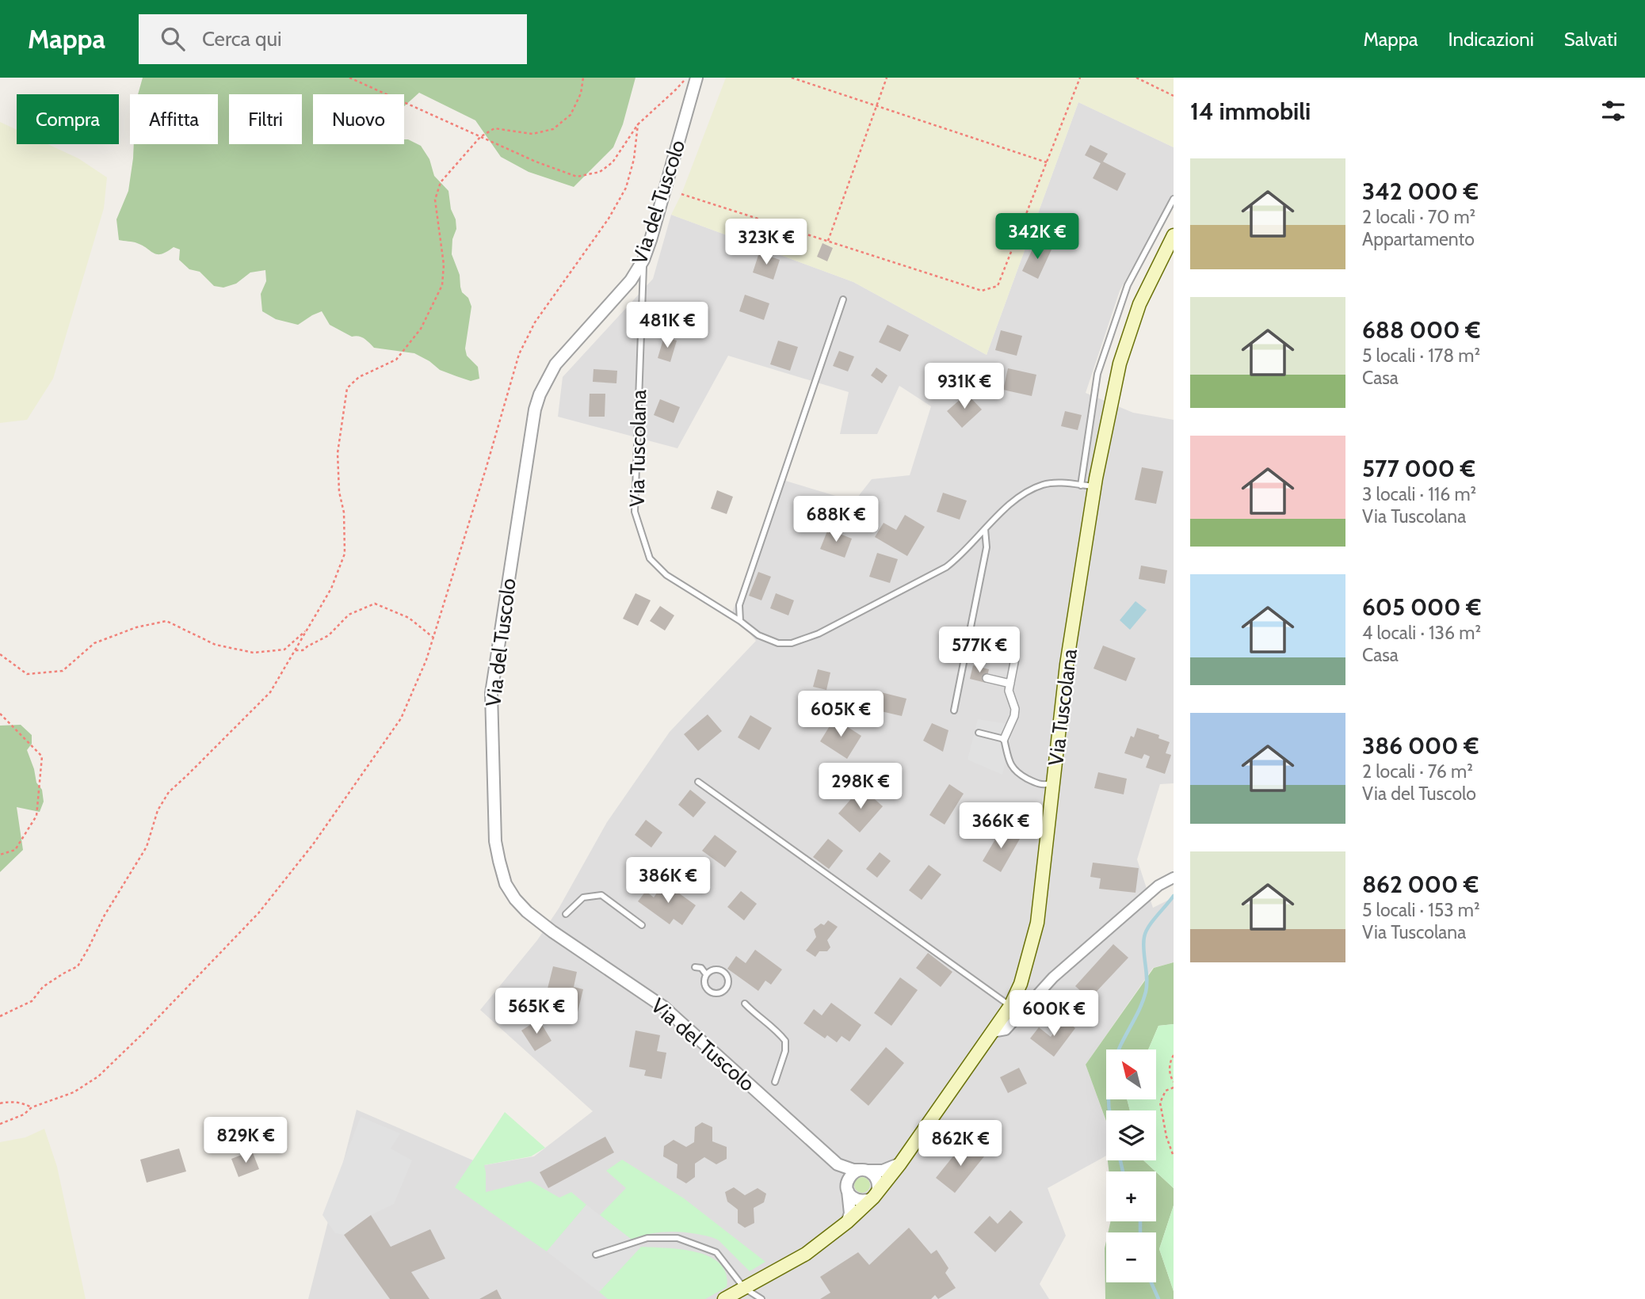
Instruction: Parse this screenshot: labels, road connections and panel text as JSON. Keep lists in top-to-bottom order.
{
  "streets": {
    "main road": ["Via Tuscolana"],
    "street": ["Via del Tuscolo"]
  },
  "crossings": [
    ["Via del Tuscolo", "Via Tuscolana"]
  ],
  "north": "top left",
  "page": {
    "header": "Mappa",
    "search": "Cerca qui",
    "nav": ["Mappa", "Indicazioni", "Salvati"],
    "heading": "14 immobili",
    "chip": [
      "Compra",
      "Affitta",
      "Filtri",
      "Nuovo"
    ],
    "list": [
      {
        "name": "342 000 €",
        "note": "2 locali · 70 m² · Appartamento"
      },
      {
        "name": "688 000 €",
        "note": "5 locali · 178 m² · Casa"
      },
      {
        "name": "577 000 €",
        "note": "3 locali · 116 m² · Via Tuscolana"
      },
      {
        "name": "605 000 €",
        "note": "4 locali · 136 m² · Casa"
      },
      {
        "name": "386 000 €",
        "note": "2 locali · 76 m² · Via del Tuscolo"
      },
      {
        "name": "862 000 €",
        "note": "5 locali · 153 m² · Via Tuscolana"
      }
    ],
    "price": [
      "342K €",
      "323K €",
      "481K €",
      "931K €",
      "688K €",
      "577K €",
      "605K €",
      "298K €",
      "366K €",
      "386K €",
      "565K €",
      "600K €",
      "829K €",
      "862K €"
    ],
    "map_buttons": ["+", "−"]
  }
}
